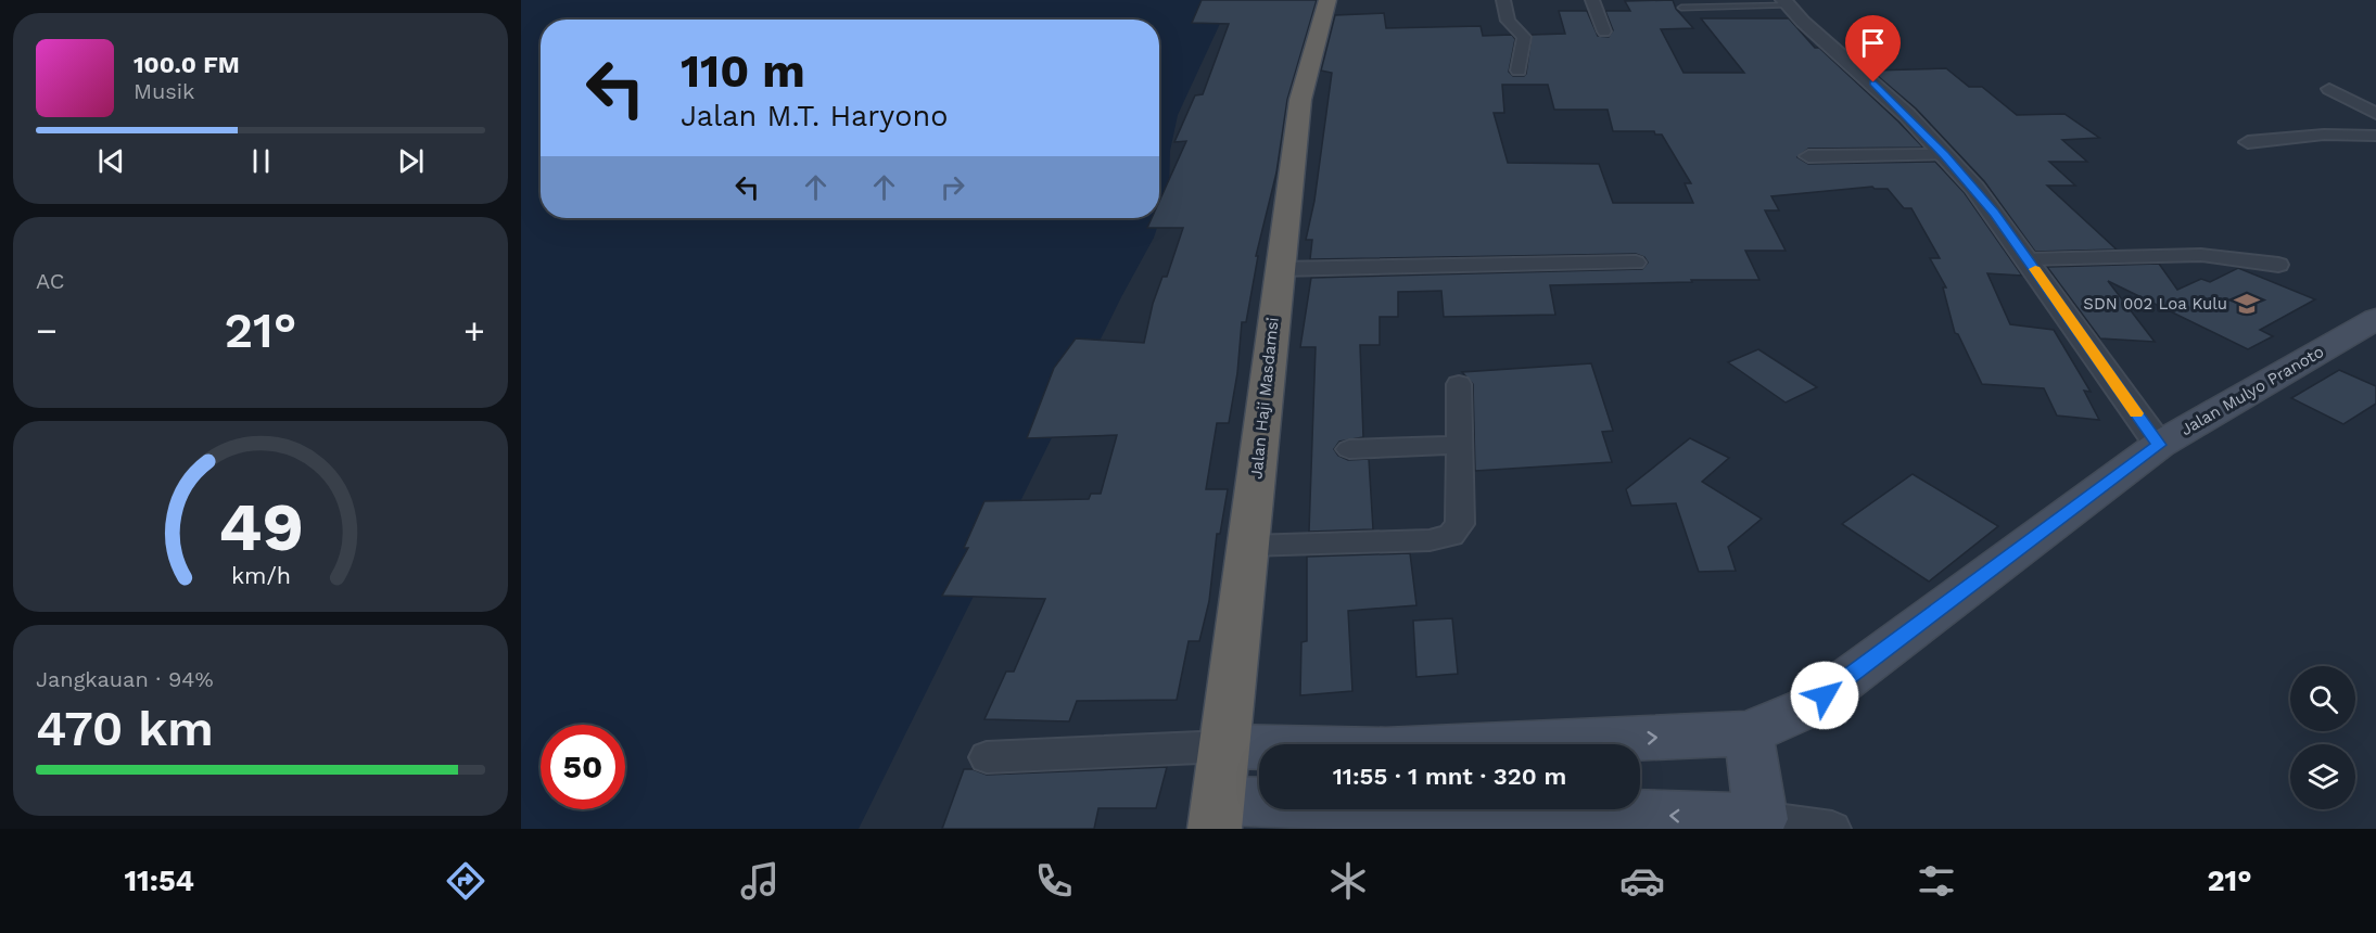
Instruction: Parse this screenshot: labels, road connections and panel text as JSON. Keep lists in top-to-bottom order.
{
  "streets": {
    "highway": ["Jalan Haji Masdamsi"],
    "main road": ["Jalan Mulyo Pranoto"]
  },
  "places": {
    "school or university": ["SDN 002 Loa Kulu"]
  },
  "page": {
    "turn": ["110 m", "Jalan M.T. Haryono"],
    "song": ["100.0 FM", "Musik"],
    "tile": [
      "AC",
      ["Jangkauan · 94%", "470 km"]
    ],
    "heat": ["−", "21°", "+"],
    "limit": "50",
    "trip": "11:55 · 1 mnt · 320 m",
    "tabs": ["11:54", "21°"],
    "gauge": ["49", "km/h"]
  }
}
